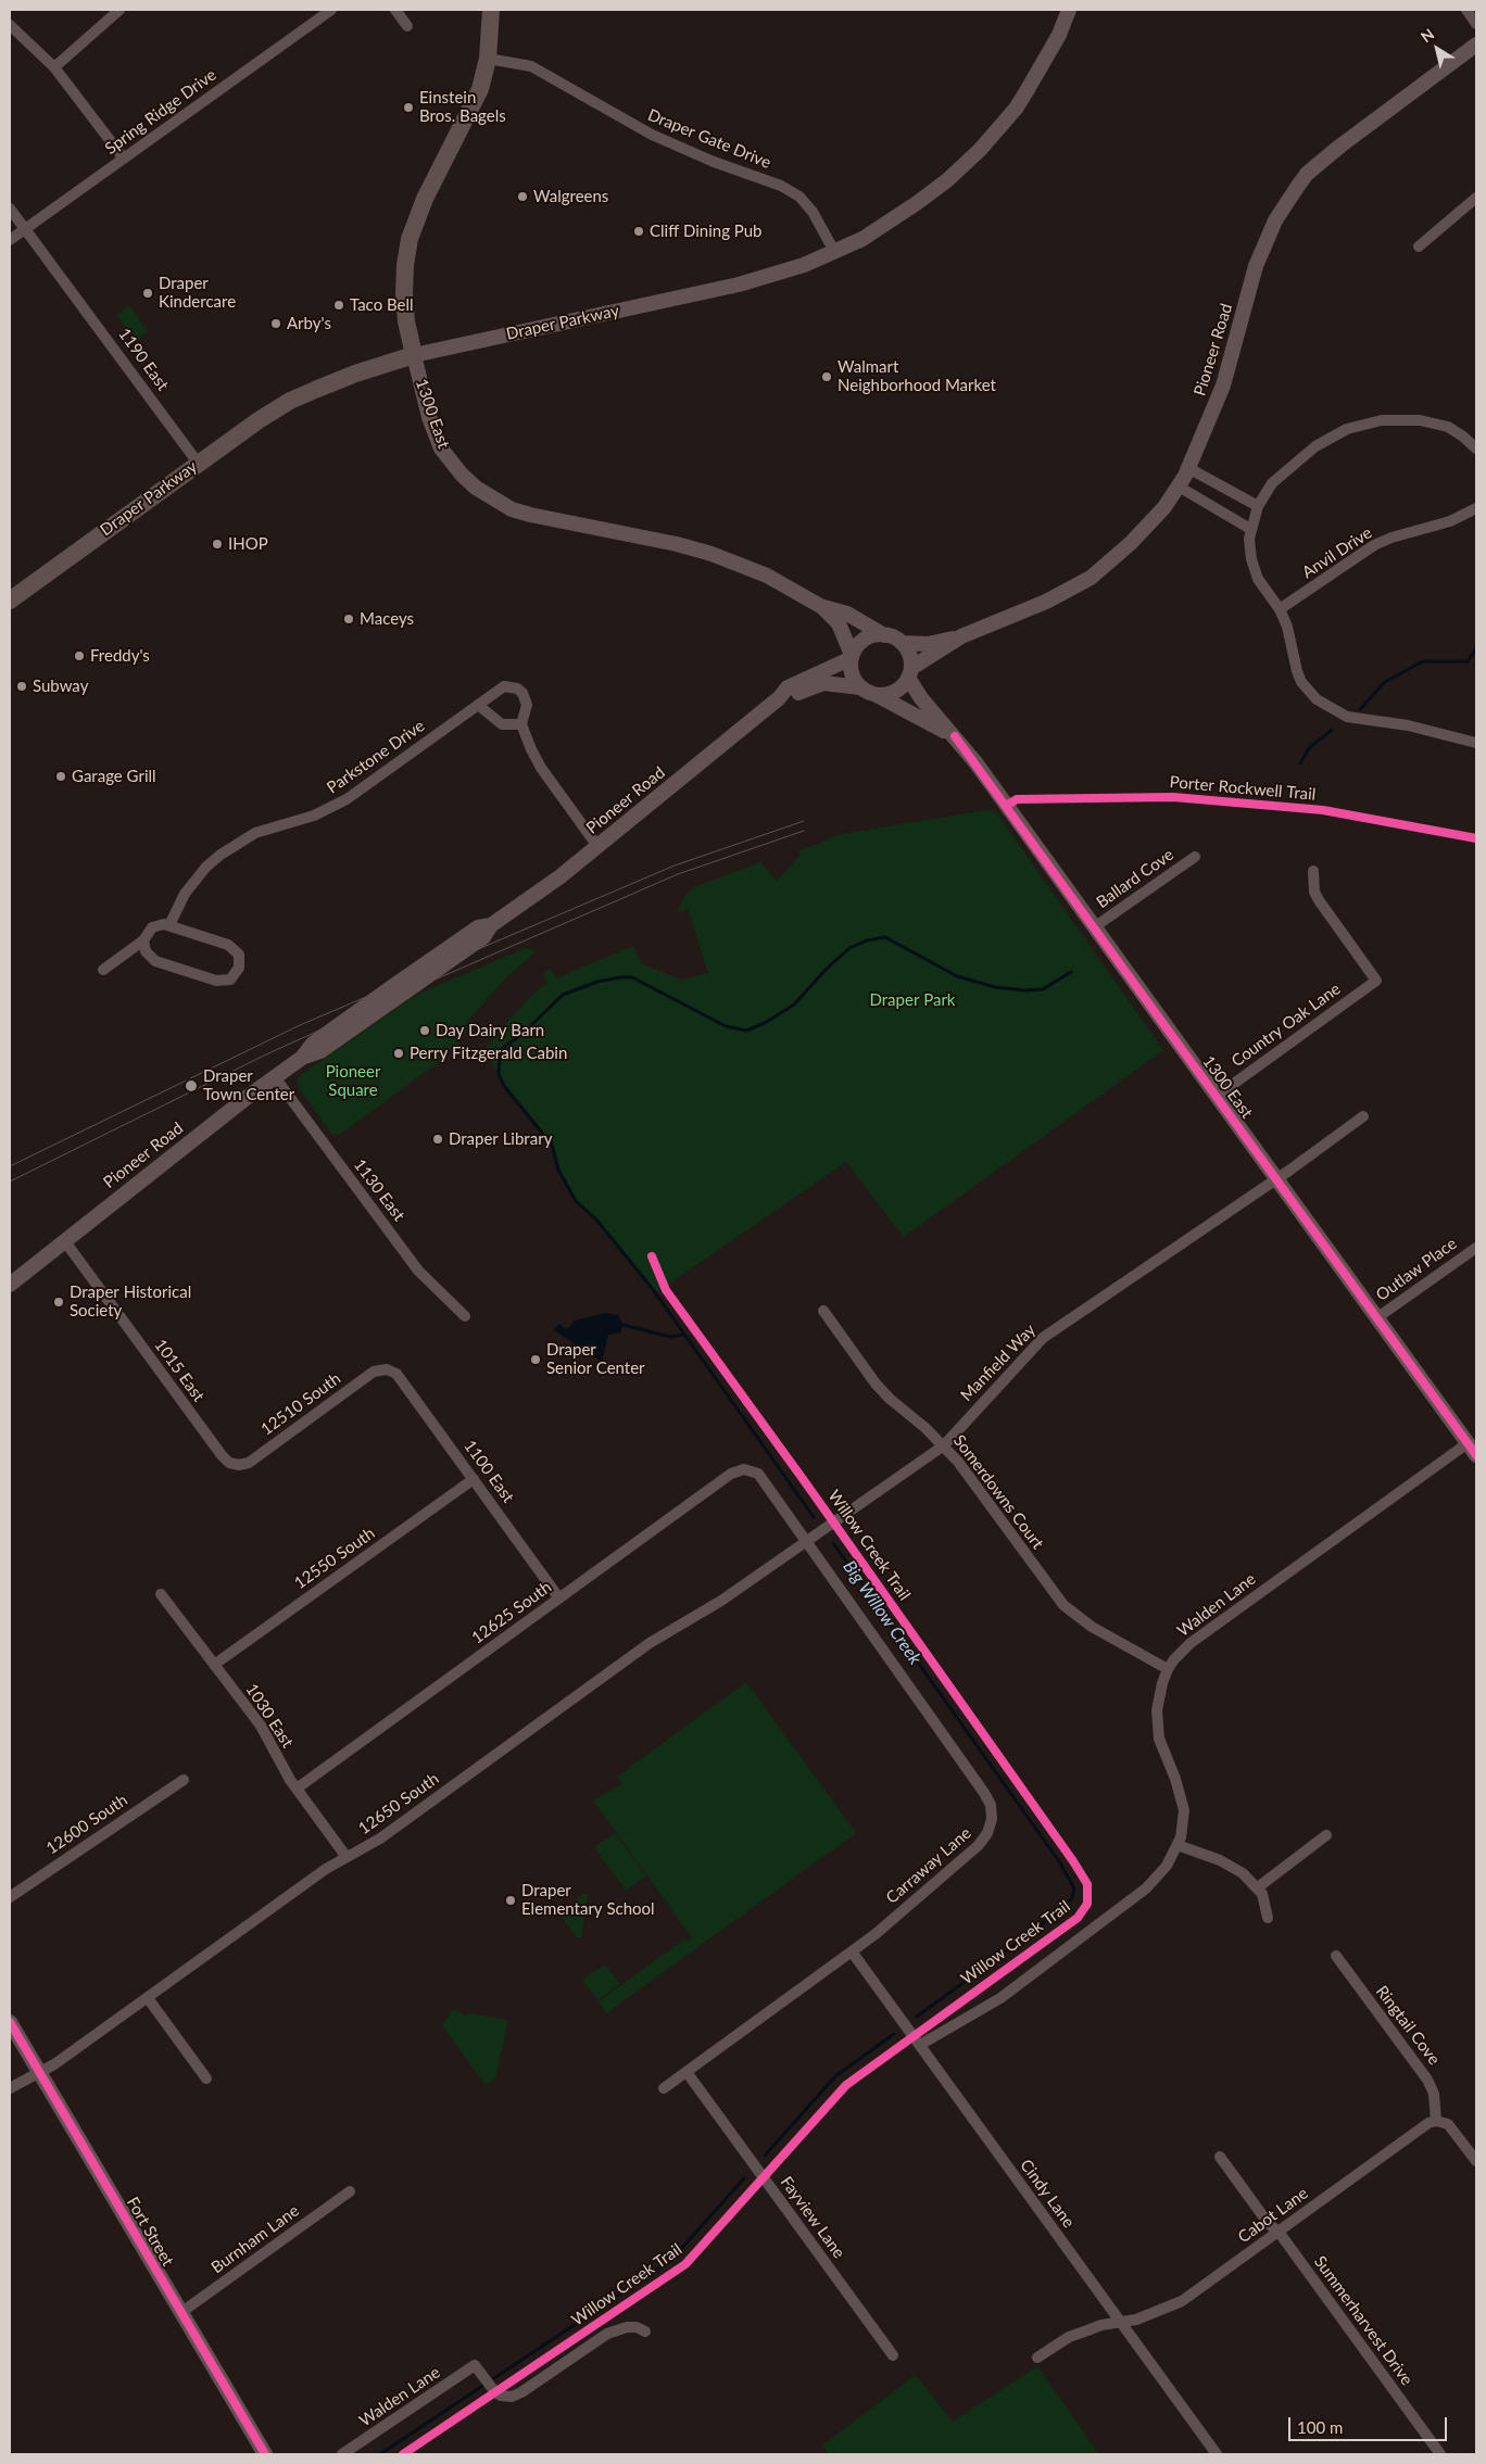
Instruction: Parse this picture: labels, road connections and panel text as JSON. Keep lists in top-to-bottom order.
{
  "streets": {
    "main road": [
      "Draper Parkway",
      "Pioneer Road",
      "1300 East",
      "Fort Street"
    ],
    "street": [
      "Spring Ridge Drive",
      "Draper Gate Drive",
      "1190 East",
      "Anvil Drive",
      "Parkstone Drive",
      "Ballard Cove",
      "Country Oak Lane",
      "1130 East",
      "Outlaw Place",
      "Manfield Way",
      "1015 East",
      "12510 South",
      "1100 East",
      "Somerdowns Court",
      "12550 South",
      "Walden Lane",
      "12625 South",
      "1030 East",
      "12650 South",
      "12600 South",
      "Carraway Lane",
      "Ringtail Cove",
      "Cindy Lane",
      "Cabot Lane",
      "Fayview Lane",
      "Burnham Lane",
      "Summerharvest Drive"
    ],
    "cycle path": ["Porter Rockwell Trail", "Willow Creek Trail"]
  },
  "crossings": [
    ["Spring Ridge Drive", "1190 East"],
    ["Draper Gate Drive", "Draper Parkway"],
    ["Draper Gate Drive", "1300 East"],
    ["Draper Parkway", "1190 East"],
    ["Draper Parkway", "1300 East"],
    ["Pioneer Road", "1300 East"],
    ["Pioneer Road", "1130 East"],
    ["Pioneer Road", "1015 East"],
    ["1300 East", "Ballard Cove"],
    ["1300 East", "Country Oak Lane"],
    ["1300 East", "Outlaw Place"],
    ["1300 East", "Manfield Way"],
    ["1300 East", "Walden Lane"],
    ["Manfield Way", "Somerdowns Court"],
    ["Manfield Way", "12650 South"],
    ["Manfield Way", "Carraway Lane"],
    ["1015 East", "12510 South"],
    ["12510 South", "1100 East"],
    ["1100 East", "12550 South"],
    ["1100 East", "12625 South"],
    ["Somerdowns Court", "Walden Lane"],
    ["12550 South", "1030 East"],
    ["Walden Lane", "Cindy Lane"],
    ["12625 South", "1030 East"],
    ["12625 South", "Carraway Lane"],
    ["1030 East", "12650 South"],
    ["12650 South", "Carraway Lane"],
    ["12650 South", "Fort Street"],
    ["Carraway Lane", "Cindy Lane"],
    ["Carraway Lane", "Fayview Lane"],
    ["Ringtail Cove", "Cabot Lane"],
    ["Cindy Lane", "Cabot Lane"],
    ["Cabot Lane", "Summerharvest Drive"],
    ["Fort Street", "Burnham Lane"]
  ],
  "water": ["Big Willow Creek"],
  "parks": ["Draper Park", "Pioneer Square"],
  "places": [
    "Einstein Bros. Bagels",
    "Walgreens",
    "Cliff Dining Pub",
    "Draper Kindercare",
    "Taco Bell",
    "Arby's",
    "Walmart Neighborhood Market",
    "IHOP",
    "Maceys",
    "Freddy's",
    "Subway",
    "Garage Grill",
    "Day Dairy Barn",
    "Perry Fitzgerald Cabin",
    "Draper Town Center",
    "Draper Library",
    "Draper Historical Society",
    "Draper Senior Center",
    "Draper Elementary School"
  ],
  "scale_bar": "100 m",
  "north": "top left"
}
